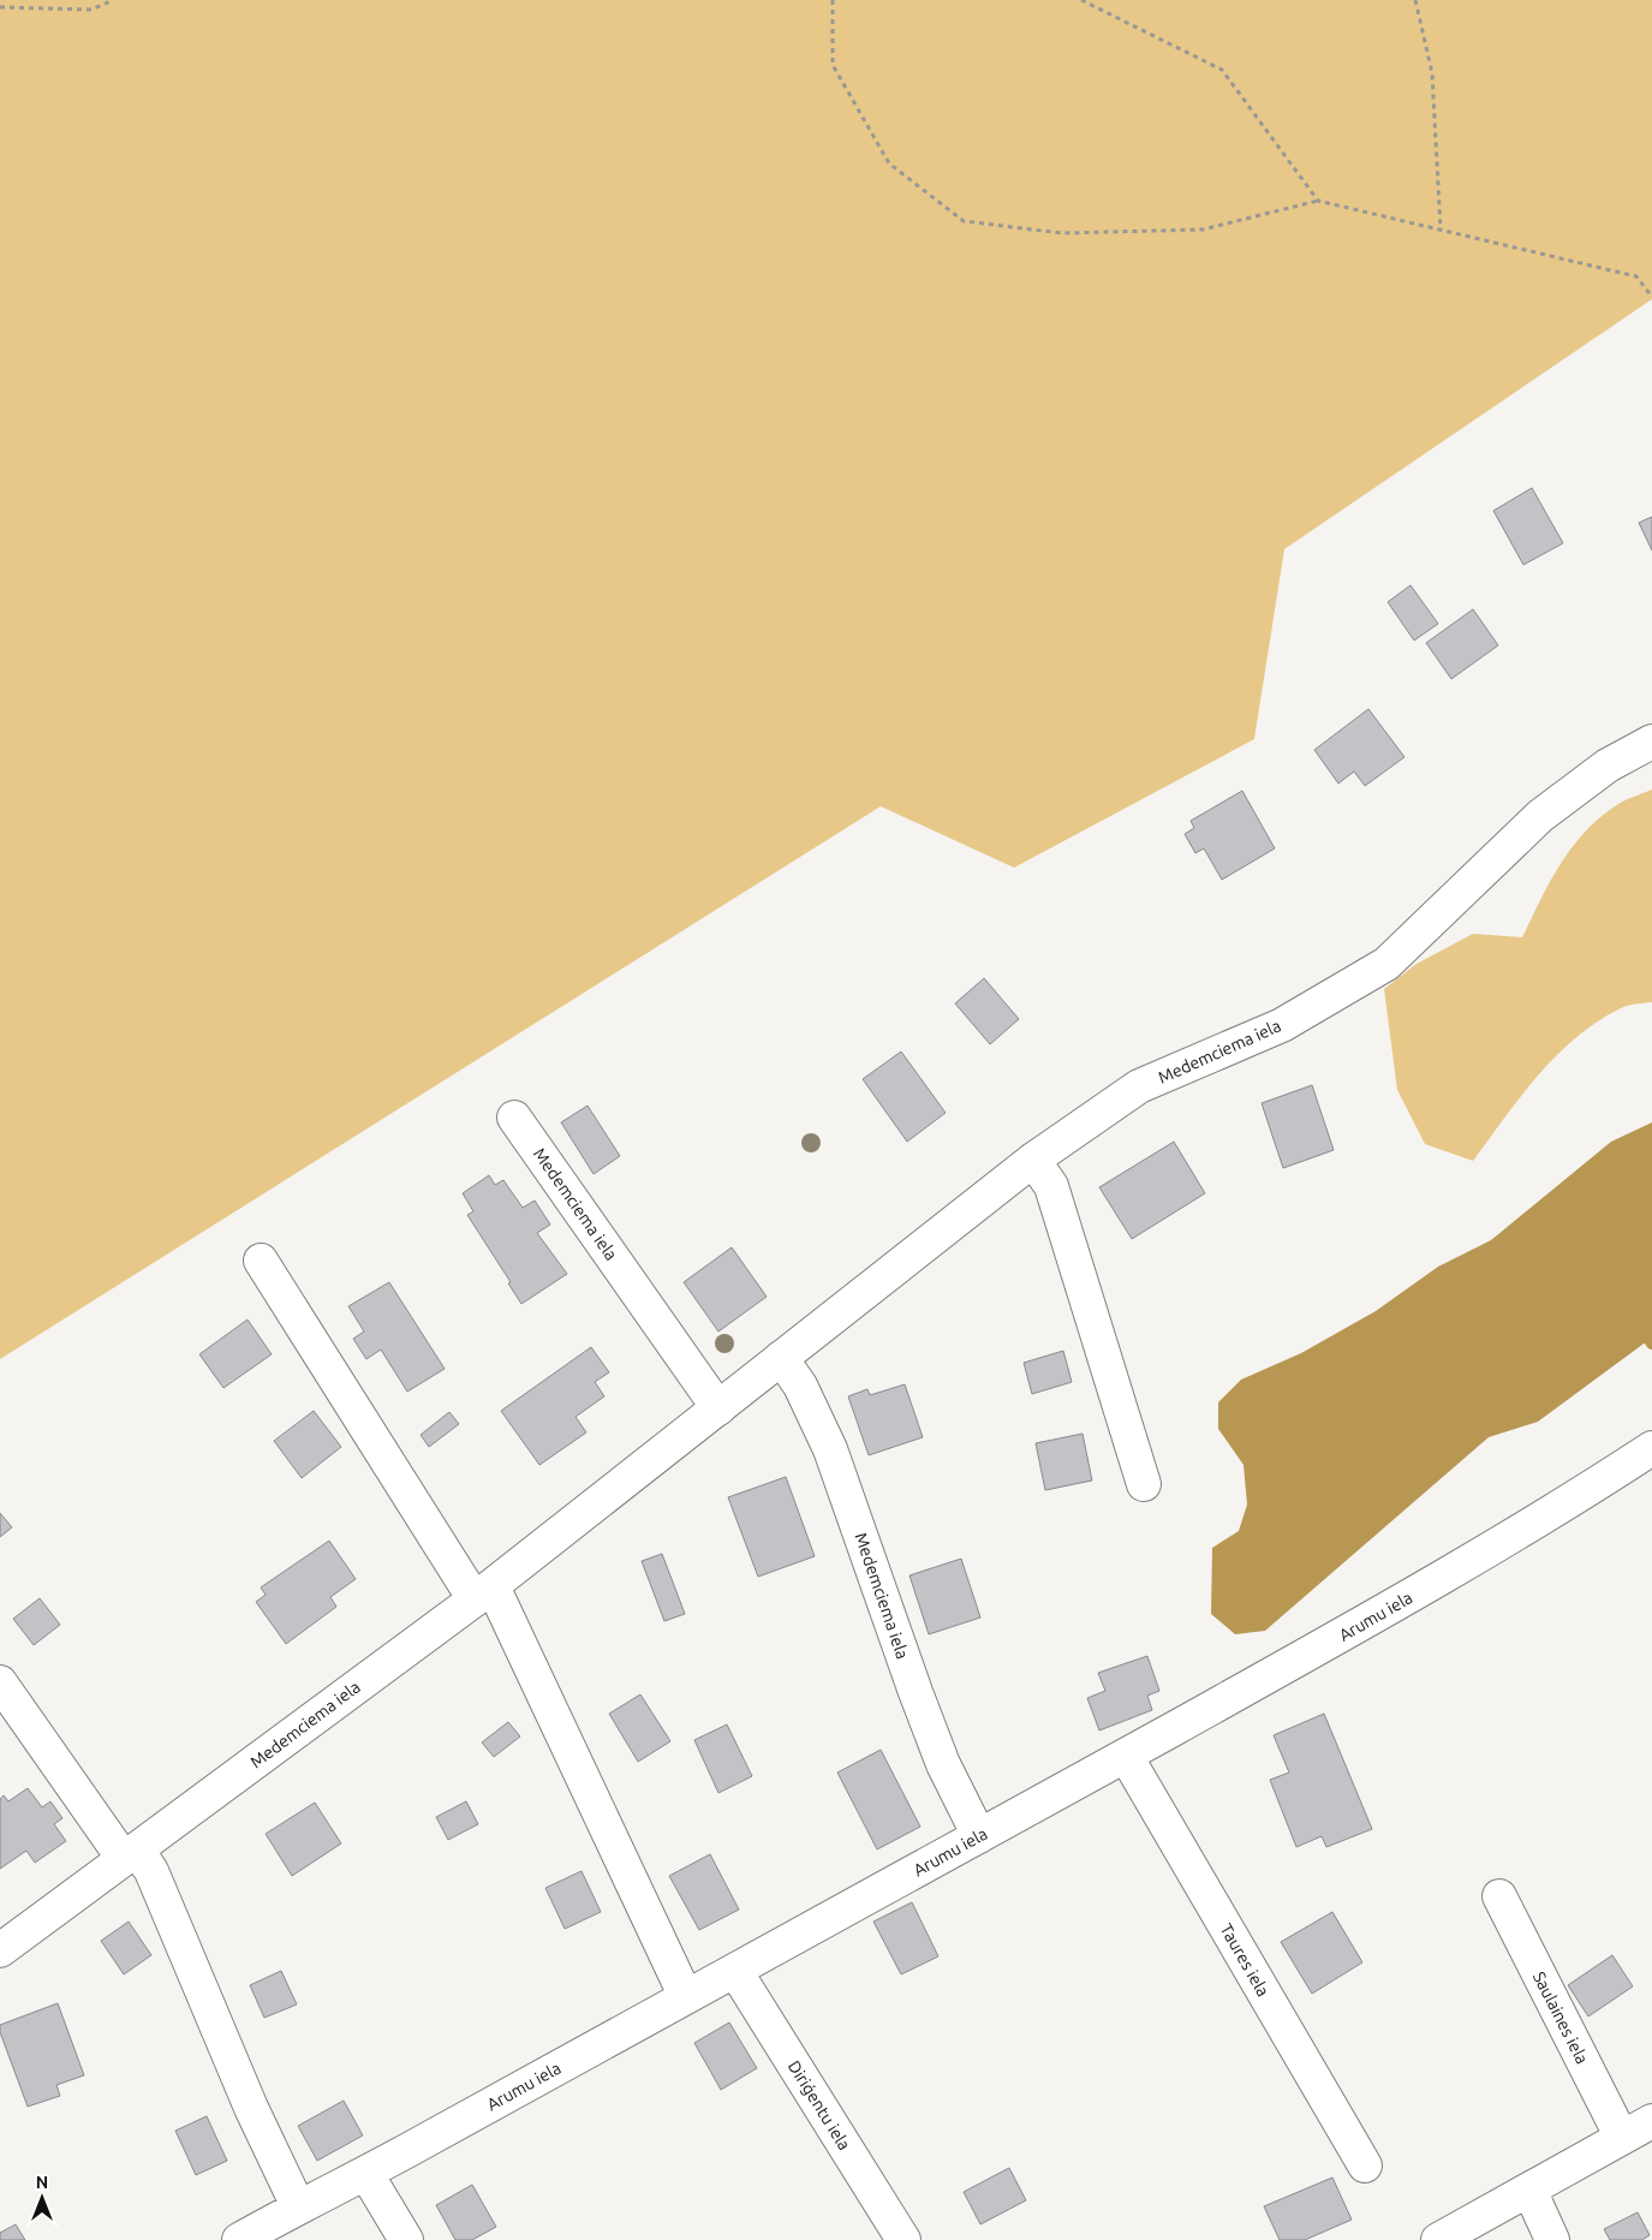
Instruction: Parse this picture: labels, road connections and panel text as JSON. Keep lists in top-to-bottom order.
{
  "streets": {
    "street": [
      "Medemciema iela",
      "Arumu iela",
      "Taures iela",
      "Saulaines iela",
      "Diriģentu iela"
    ]
  },
  "crossings": [
    ["Medemciema iela", "Arumu iela"],
    ["Arumu iela", "Taures iela"],
    ["Arumu iela", "Diriģentu iela"]
  ],
  "north": "top"
}
